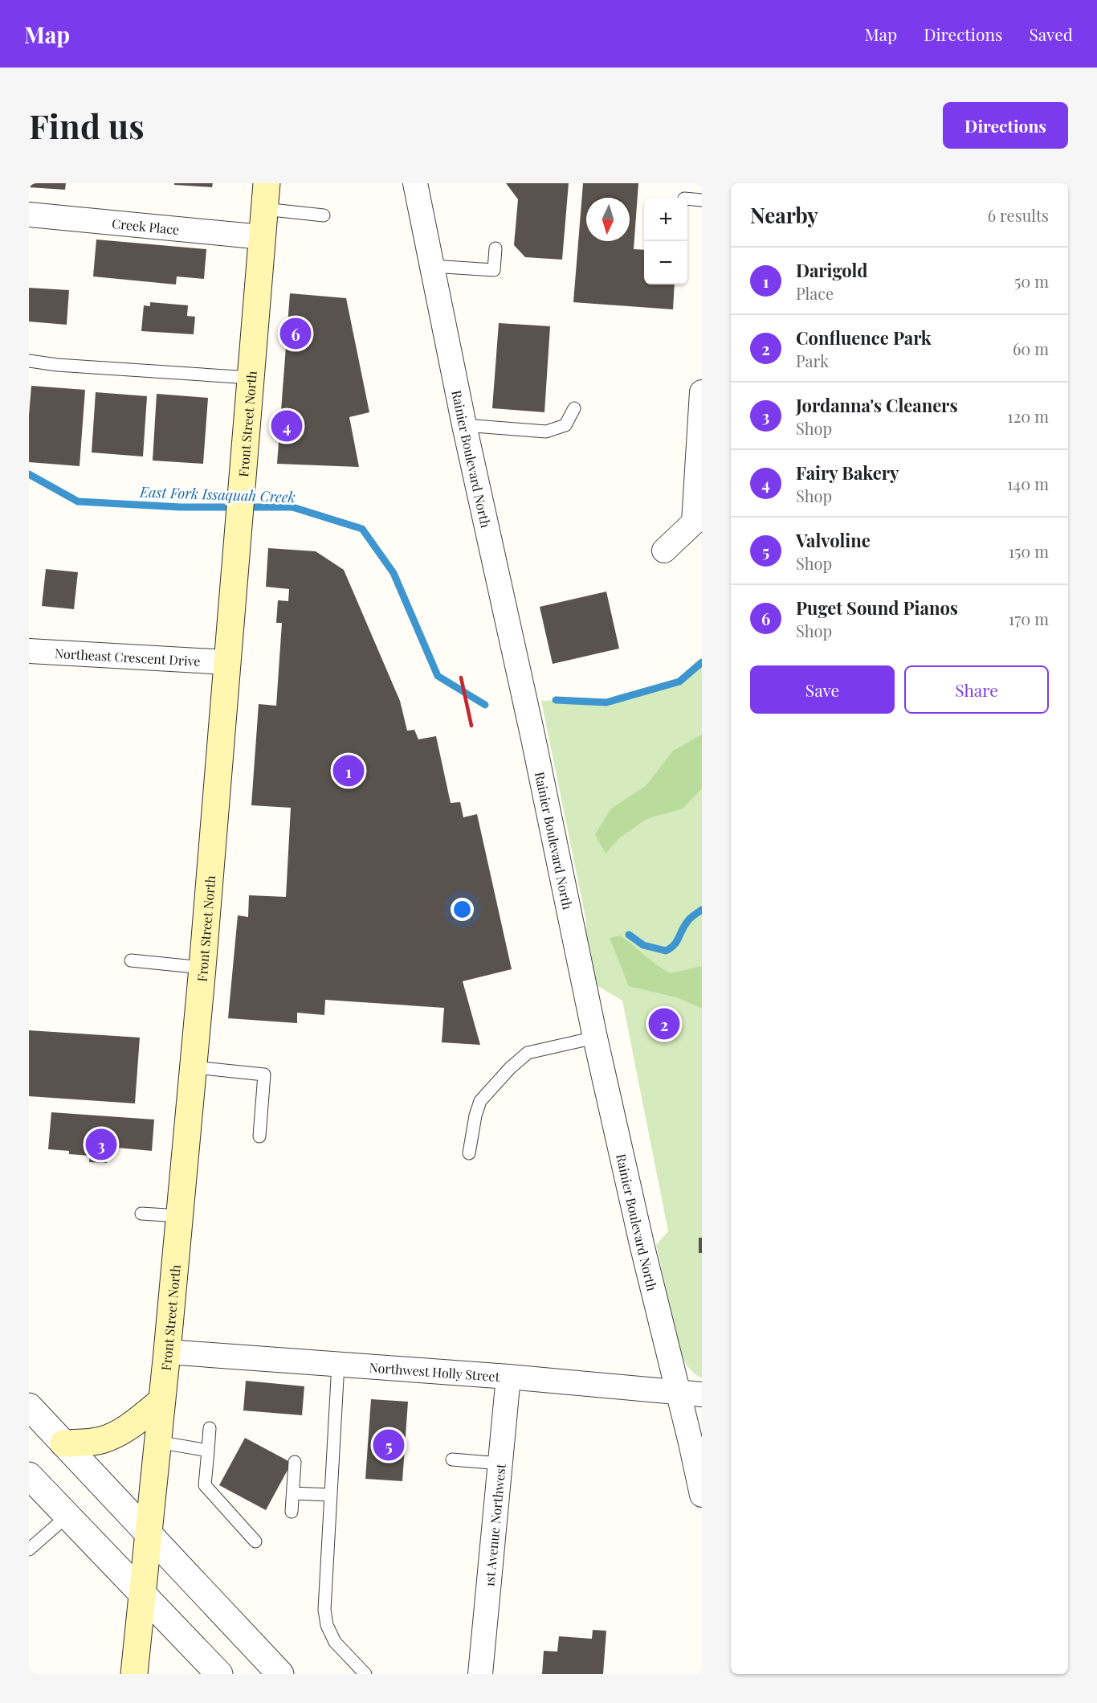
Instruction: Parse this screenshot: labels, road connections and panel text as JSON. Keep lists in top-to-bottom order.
{
  "streets": {
    "main road": ["Front Street North"],
    "street": [
      "Creek Place",
      "Rainier Boulevard North",
      "Northeast Crescent Drive",
      "Northwest Holly Street",
      "1st Avenue Northwest"
    ]
  },
  "crossings": [
    ["Creek Place", "Front Street North"],
    ["Front Street North", "Northeast Crescent Drive"],
    ["Front Street North", "Northwest Holly Street"],
    ["Rainier Boulevard North", "Northwest Holly Street"],
    ["Northwest Holly Street", "1st Avenue Northwest"]
  ],
  "water": ["East Fork Issaquah Creek"],
  "north": "bottom",
  "page": {
    "header": "Map",
    "nav": ["Map", "Directions", "Saved"],
    "buttons": [
      "Directions",
      ["Save", "Share"]
    ],
    "title": "Find us",
    "heading": ["Nearby", "6 results"],
    "map_buttons": ["+", "−"],
    "list": [
      {
        "mark": "1",
        "name": "Darigold",
        "note": "Place",
        "value": "50 m"
      },
      {
        "mark": "2",
        "name": "Confluence Park",
        "note": "Park",
        "value": "60 m"
      },
      {
        "mark": "3",
        "name": "Jordanna's Cleaners",
        "note": "Shop",
        "value": "120 m"
      },
      {
        "mark": "4",
        "name": "Fairy Bakery",
        "note": "Shop",
        "value": "140 m"
      },
      {
        "mark": "5",
        "name": "Valvoline",
        "note": "Shop",
        "value": "150 m"
      },
      {
        "mark": "6",
        "name": "Puget Sound Pianos",
        "note": "Shop",
        "value": "170 m"
      }
    ],
    "pins": [
      "6",
      "4",
      "1",
      "2",
      "3",
      "5"
    ]
  }
}
